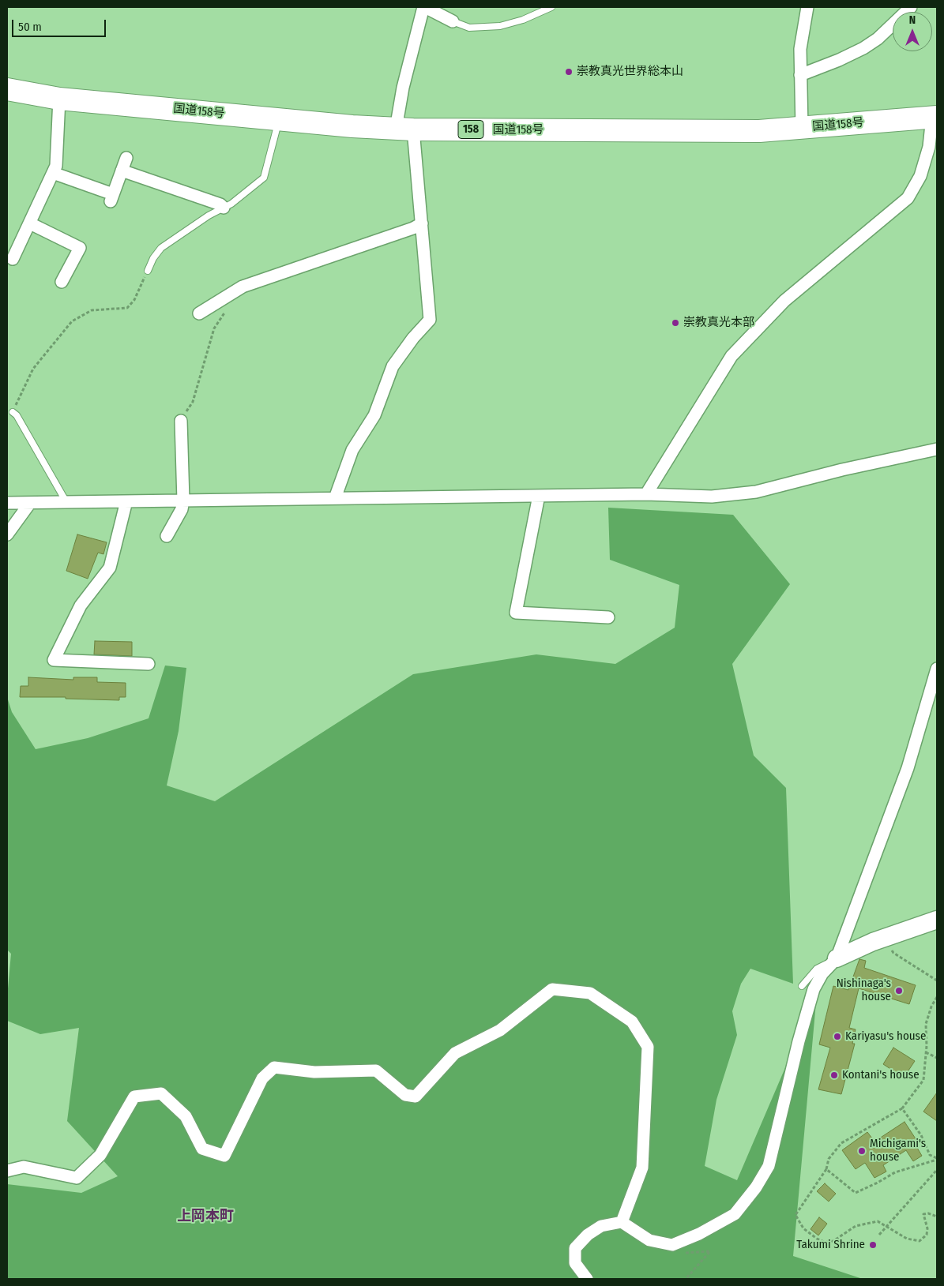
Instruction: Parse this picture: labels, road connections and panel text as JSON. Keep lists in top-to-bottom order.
{
  "streets": {
    "highway": ["国道158号", "158"]
  },
  "districts": ["上岡本町"],
  "places": [
    "崇教真光世界総本山",
    "崇教真光本部",
    "Nishinaga's house",
    "Kariyasu's house",
    "Kontani's house",
    "Michigami's house",
    "Takumi Shrine"
  ],
  "scale_bar": "50 m",
  "north": "top"
}
